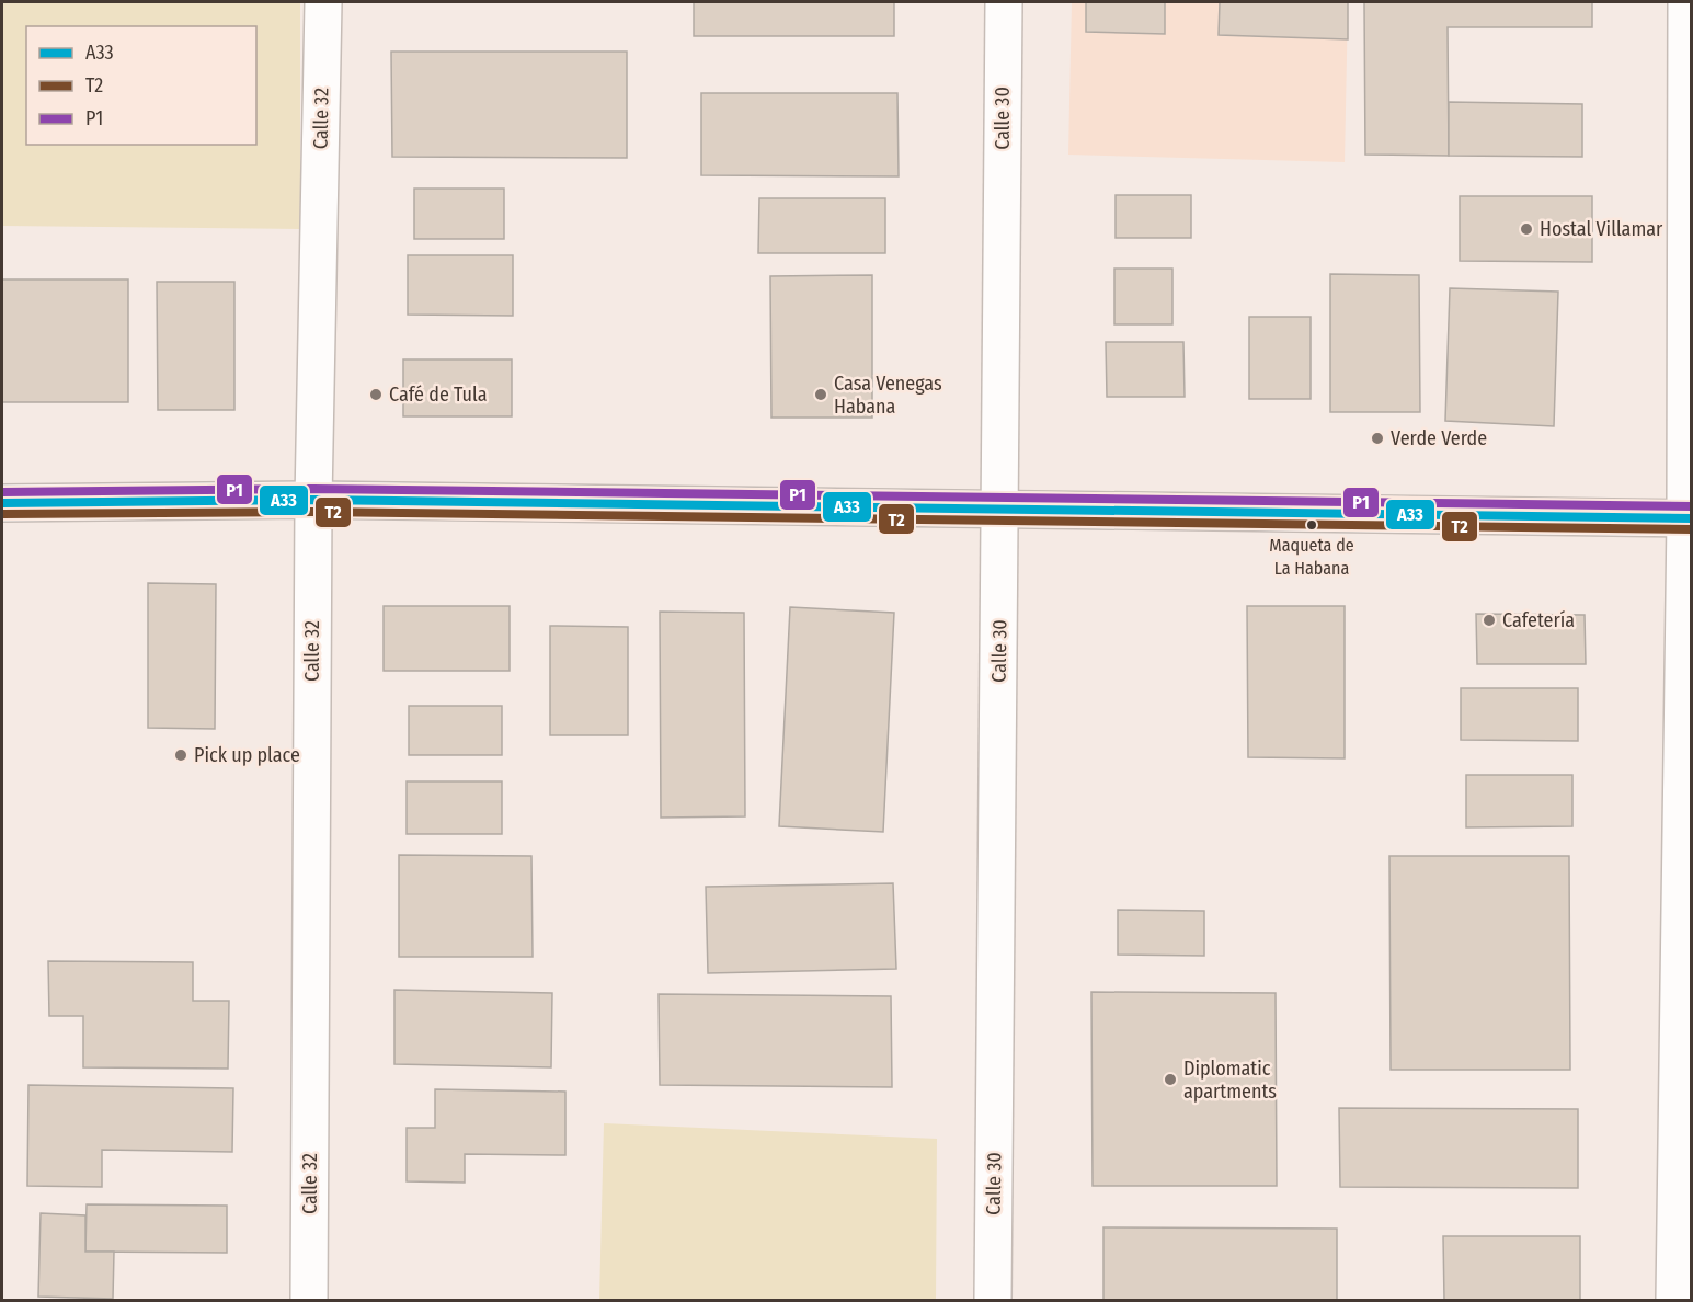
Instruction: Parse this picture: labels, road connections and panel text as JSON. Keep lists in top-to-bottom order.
{
  "streets": {
    "street": ["Calle 32", "Calle 30"]
  },
  "places": [
    "Hostal Villamar",
    "Café de Tula",
    "Casa Venegas Habana",
    "Verde Verde",
    "Maqueta de La Habana",
    "Cafetería",
    "Pick up place",
    "Diplomatic apartments"
  ],
  "lines": ["transit line P1", "transit line A33", "transit line T2"],
  "legend": ["A33", "T2", "P1"]
}
